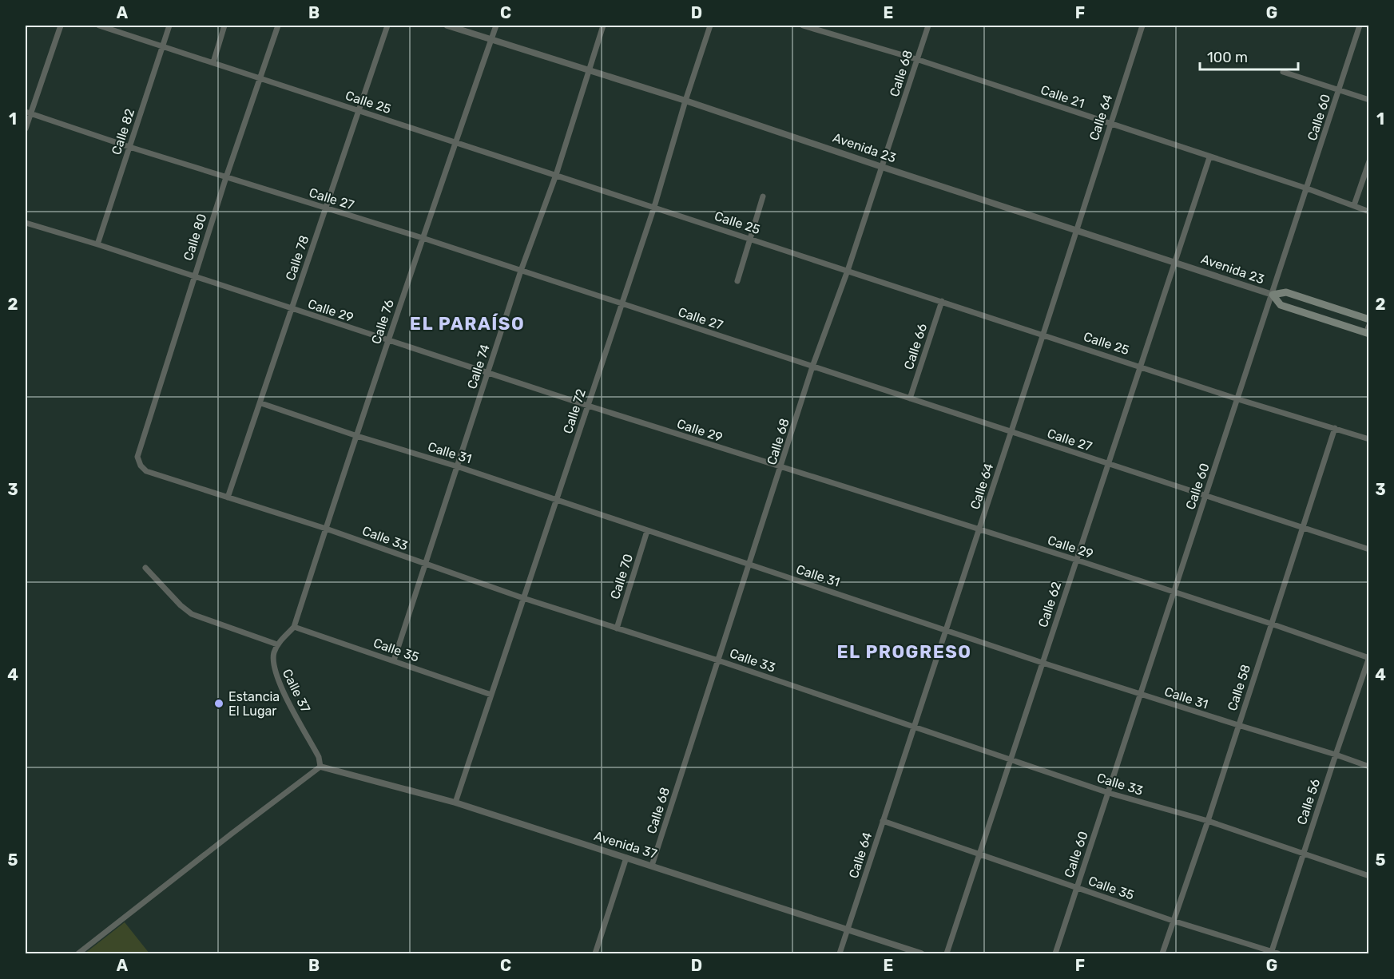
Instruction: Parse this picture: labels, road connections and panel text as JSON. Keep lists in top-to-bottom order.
{
  "streets": {
    "main road": ["Avenida 23"],
    "street": [
      "Calle 68",
      "Calle 21",
      "Calle 25",
      "Calle 64",
      "Calle 60",
      "Calle 82",
      "Calle 27",
      "Calle 80",
      "Calle 78",
      "Calle 29",
      "Calle 76",
      "Calle 66",
      "Calle 74",
      "Calle 72",
      "Calle 31",
      "Calle 33",
      "Calle 70",
      "Calle 62",
      "Calle 35",
      "Calle 58",
      "Calle 37",
      "Calle 56",
      "Avenida 37"
    ]
  },
  "crossings": [
    ["Calle 68", "Calle 21"],
    ["Calle 68", "Calle 25"],
    ["Calle 68", "Avenida 23"],
    ["Calle 68", "Calle 27"],
    ["Calle 68", "Calle 29"],
    ["Calle 68", "Calle 31"],
    ["Calle 68", "Calle 33"],
    ["Calle 68", "Avenida 37"],
    ["Calle 21", "Calle 64"],
    ["Calle 21", "Calle 60"],
    ["Calle 21", "Calle 62"],
    ["Calle 25", "Calle 64"],
    ["Calle 25", "Calle 60"],
    ["Calle 25", "Calle 82"],
    ["Calle 25", "Calle 80"],
    ["Calle 25", "Calle 78"],
    ["Calle 25", "Calle 76"],
    ["Calle 25", "Calle 66"],
    ["Calle 25", "Calle 74"],
    ["Calle 25", "Calle 72"],
    ["Calle 25", "Calle 62"],
    ["Calle 25", "Calle 58"],
    ["Calle 64", "Avenida 23"],
    ["Calle 64", "Calle 27"],
    ["Calle 64", "Calle 29"],
    ["Calle 64", "Calle 31"],
    ["Calle 64", "Calle 33"],
    ["Calle 64", "Calle 35"],
    ["Calle 64", "Avenida 37"],
    ["Calle 60", "Avenida 23"],
    ["Calle 60", "Calle 27"],
    ["Calle 60", "Calle 29"],
    ["Calle 60", "Calle 31"],
    ["Calle 60", "Calle 33"],
    ["Calle 60", "Calle 35"],
    ["Calle 82", "Calle 27"],
    ["Calle 82", "Calle 29"],
    ["Avenida 23", "Calle 76"],
    ["Avenida 23", "Calle 74"],
    ["Avenida 23", "Calle 72"],
    ["Avenida 23", "Calle 62"],
    ["Calle 27", "Calle 80"],
    ["Calle 27", "Calle 78"],
    ["Calle 27", "Calle 76"],
    ["Calle 27", "Calle 66"],
    ["Calle 27", "Calle 74"],
    ["Calle 27", "Calle 72"],
    ["Calle 27", "Calle 62"],
    ["Calle 27", "Calle 58"],
    ["Calle 80", "Calle 29"],
    ["Calle 80", "Calle 33"],
    ["Calle 78", "Calle 29"],
    ["Calle 78", "Calle 31"],
    ["Calle 78", "Calle 33"],
    ["Calle 29", "Calle 76"],
    ["Calle 29", "Calle 74"],
    ["Calle 29", "Calle 72"],
    ["Calle 29", "Calle 62"],
    ["Calle 29", "Calle 58"],
    ["Calle 29", "Calle 56"],
    ["Calle 76", "Calle 31"],
    ["Calle 76", "Calle 33"],
    ["Calle 76", "Calle 35"],
    ["Calle 74", "Calle 31"],
    ["Calle 74", "Calle 33"],
    ["Calle 74", "Calle 35"],
    ["Calle 72", "Calle 31"],
    ["Calle 72", "Calle 33"],
    ["Calle 72", "Calle 35"],
    ["Calle 72", "Avenida 37"],
    ["Calle 31", "Calle 70"],
    ["Calle 31", "Calle 62"],
    ["Calle 31", "Calle 58"],
    ["Calle 31", "Calle 56"],
    ["Calle 33", "Calle 70"],
    ["Calle 33", "Calle 62"],
    ["Calle 33", "Calle 58"],
    ["Calle 33", "Calle 56"],
    ["Calle 62", "Calle 35"],
    ["Calle 35", "Calle 58"],
    ["Calle 35", "Calle 56"],
    ["Calle 37", "Avenida 37"]
  ],
  "districts": ["EL PARAÍSO", "EL PROGRESO"],
  "places": ["Estancia El Lugar"],
  "scale_bar": "100 m",
  "grid": {
    "columns": [
      "A",
      "B",
      "C",
      "D",
      "E",
      "F",
      "G"
    ],
    "rows": [
      "1",
      "2",
      "3",
      "4",
      "5"
    ]
  }
}
